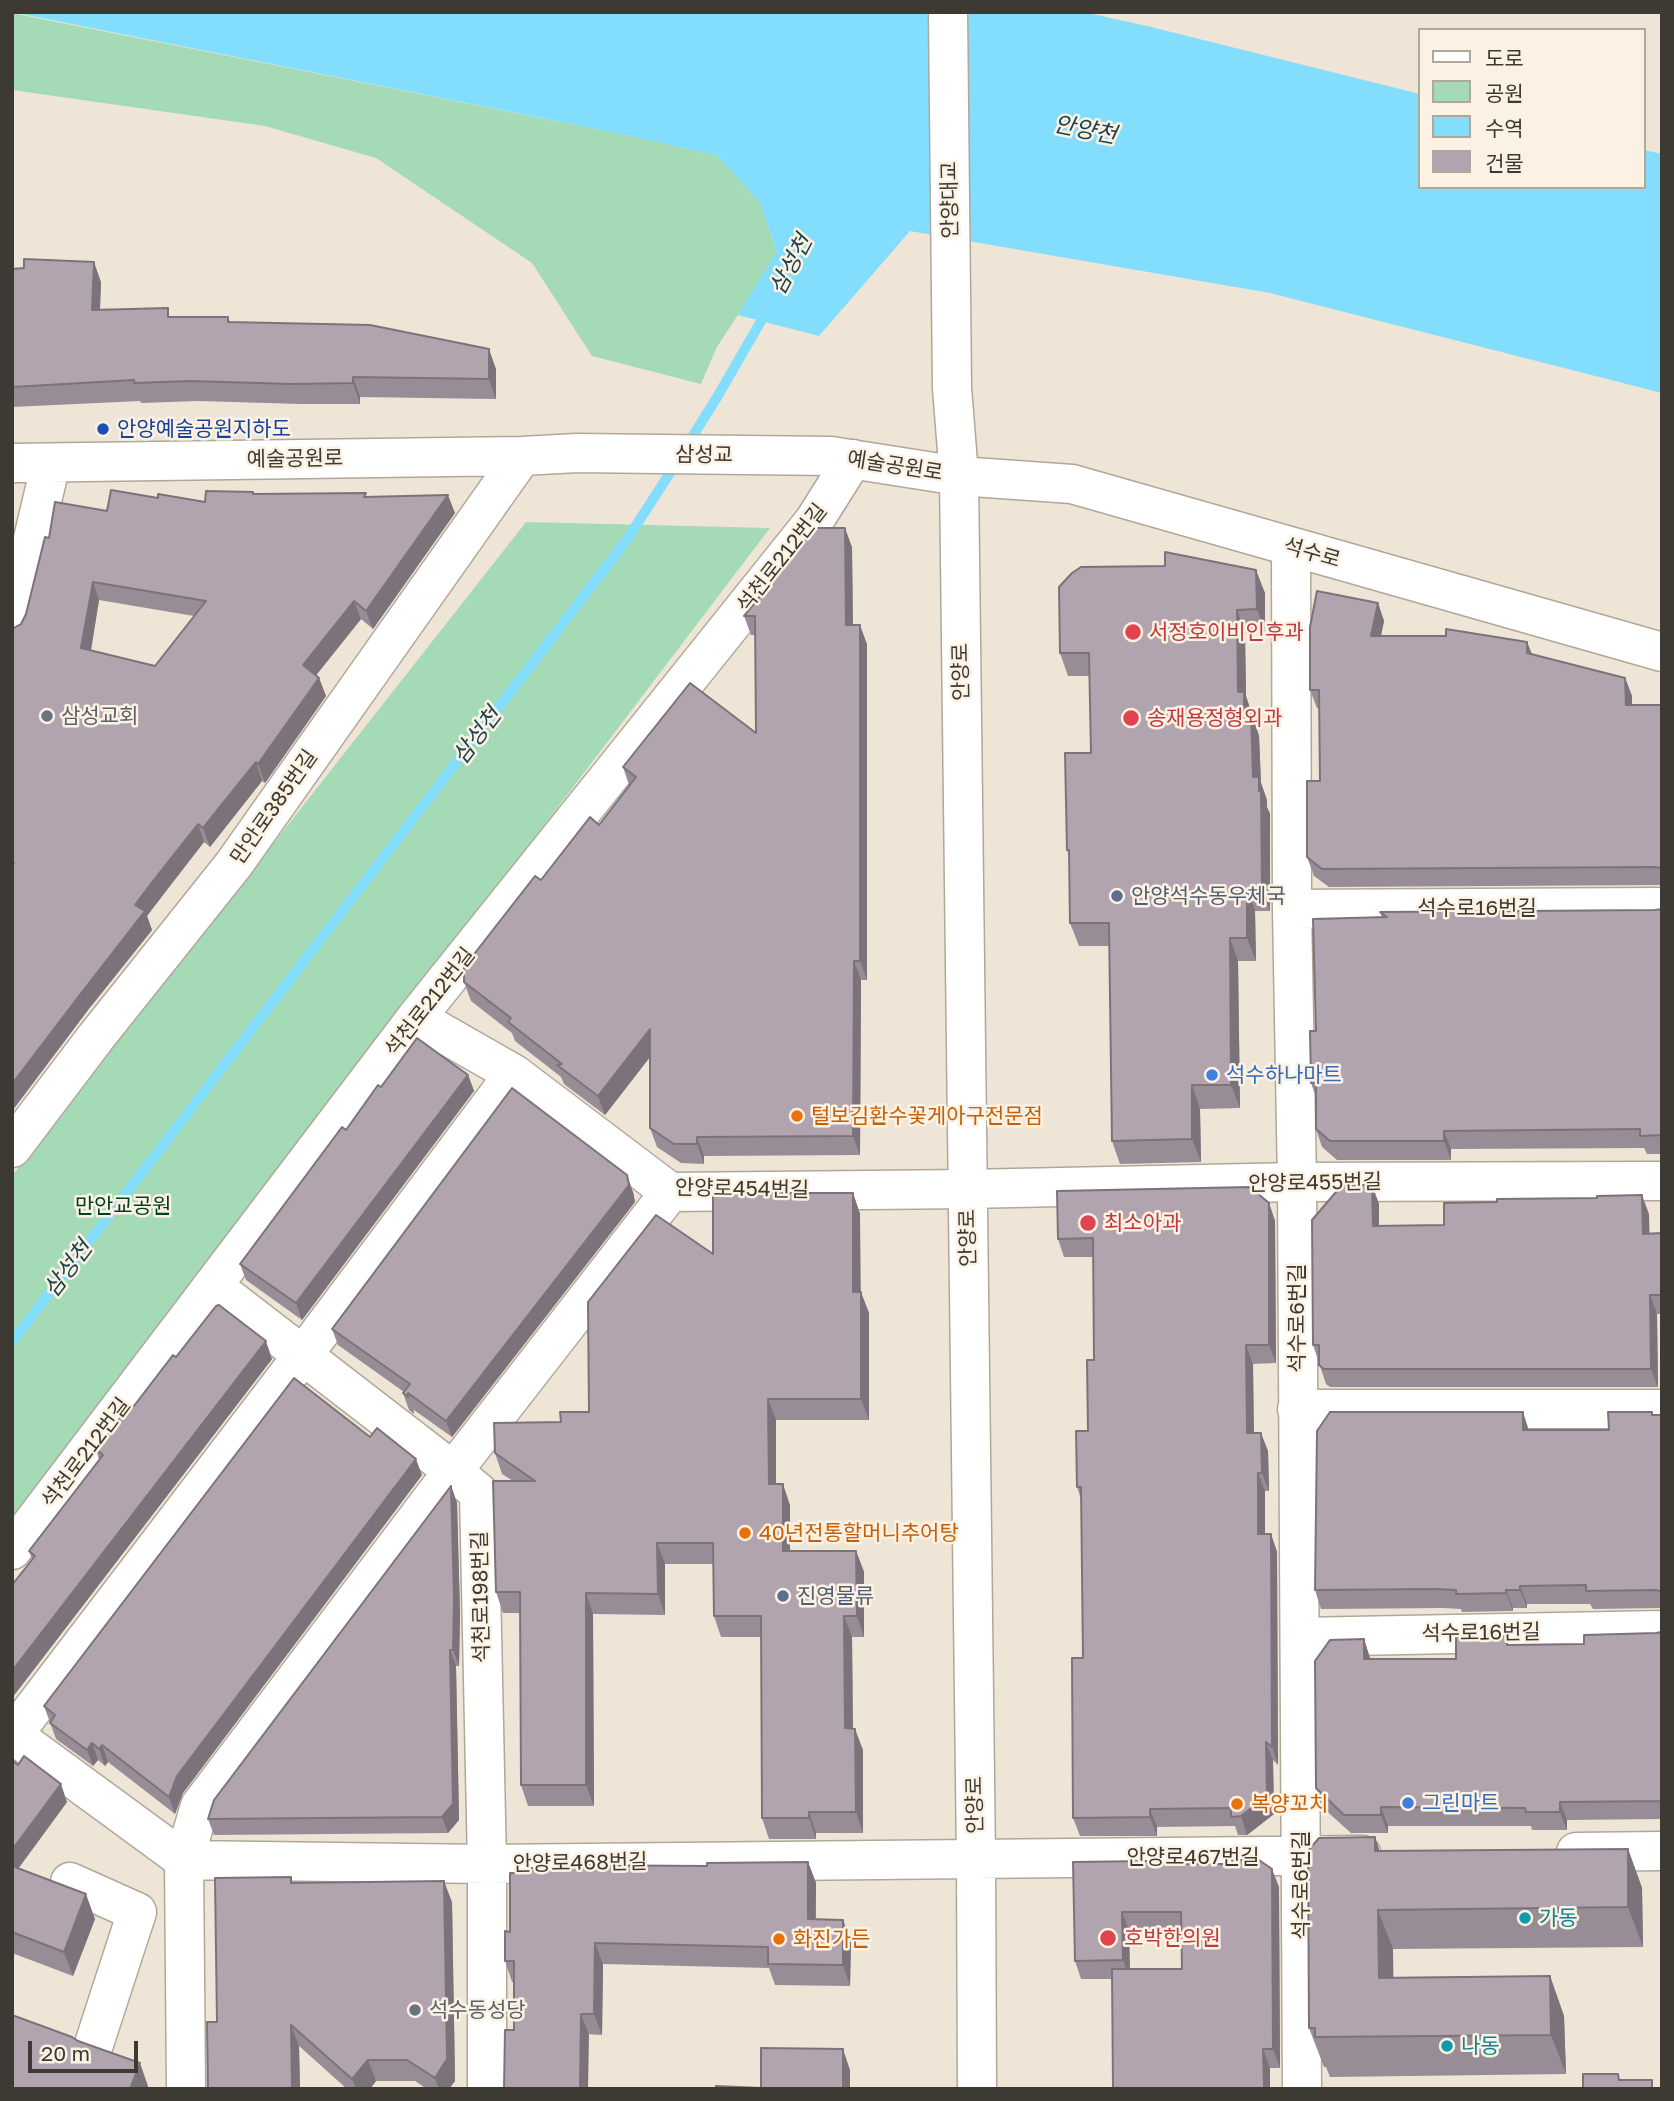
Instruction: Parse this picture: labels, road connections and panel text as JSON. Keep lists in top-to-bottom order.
{
  "streets": {
    "street": [
      "안양대교",
      "삼성교",
      "예술공원로",
      "석수로",
      "석천로212번길",
      "안양로",
      "만안로385번길",
      "석수로16번길",
      "안양로455번길",
      "안양로454번길",
      "석수로6번길",
      "석천로198번길",
      "안양로467번길",
      "안양로468번길"
    ]
  },
  "crossings": [
    ["안양대교", "안양로"],
    ["삼성교", "예술공원로"],
    ["삼성교", "석천로212번길"],
    ["예술공원로", "석수로"],
    ["예술공원로", "석천로212번길"],
    ["예술공원로", "안양로"],
    ["예술공원로", "만안로385번길"],
    ["석수로", "안양로"],
    ["석수로", "석수로6번길"],
    ["석천로212번길", "안양로454번길"],
    ["석천로212번길", "석천로198번길"],
    ["안양로", "안양로455번길"],
    ["안양로", "안양로454번길"],
    ["안양로", "안양로467번길"],
    ["안양로", "안양로468번길"],
    ["석수로16번길", "석수로6번길"],
    ["안양로455번길", "안양로454번길"],
    ["안양로455번길", "석수로6번길"],
    ["석수로6번길", "안양로467번길"],
    ["석천로198번길", "안양로468번길"],
    ["안양로467번길", "안양로468번길"]
  ],
  "water": ["안양천", "삼성천"],
  "parks": ["만안교공원"],
  "places": [
    "안양예술공원지하도",
    "서정호이비인후과",
    "삼성교회",
    "송재용정형외과",
    "안양석수동우체국",
    "석수하나마트",
    "털보김환수꽃게아구전문점",
    "최소아과",
    "40년전통할머니추어탕",
    "진영물류",
    "그린마트",
    "복양꼬치",
    "가동",
    "호박한의원",
    "화진가든",
    "석수동성당",
    "나동"
  ],
  "legend": [
    "도로",
    "공원",
    "수역",
    "건물"
  ],
  "scale_bar": "20 m"
}
